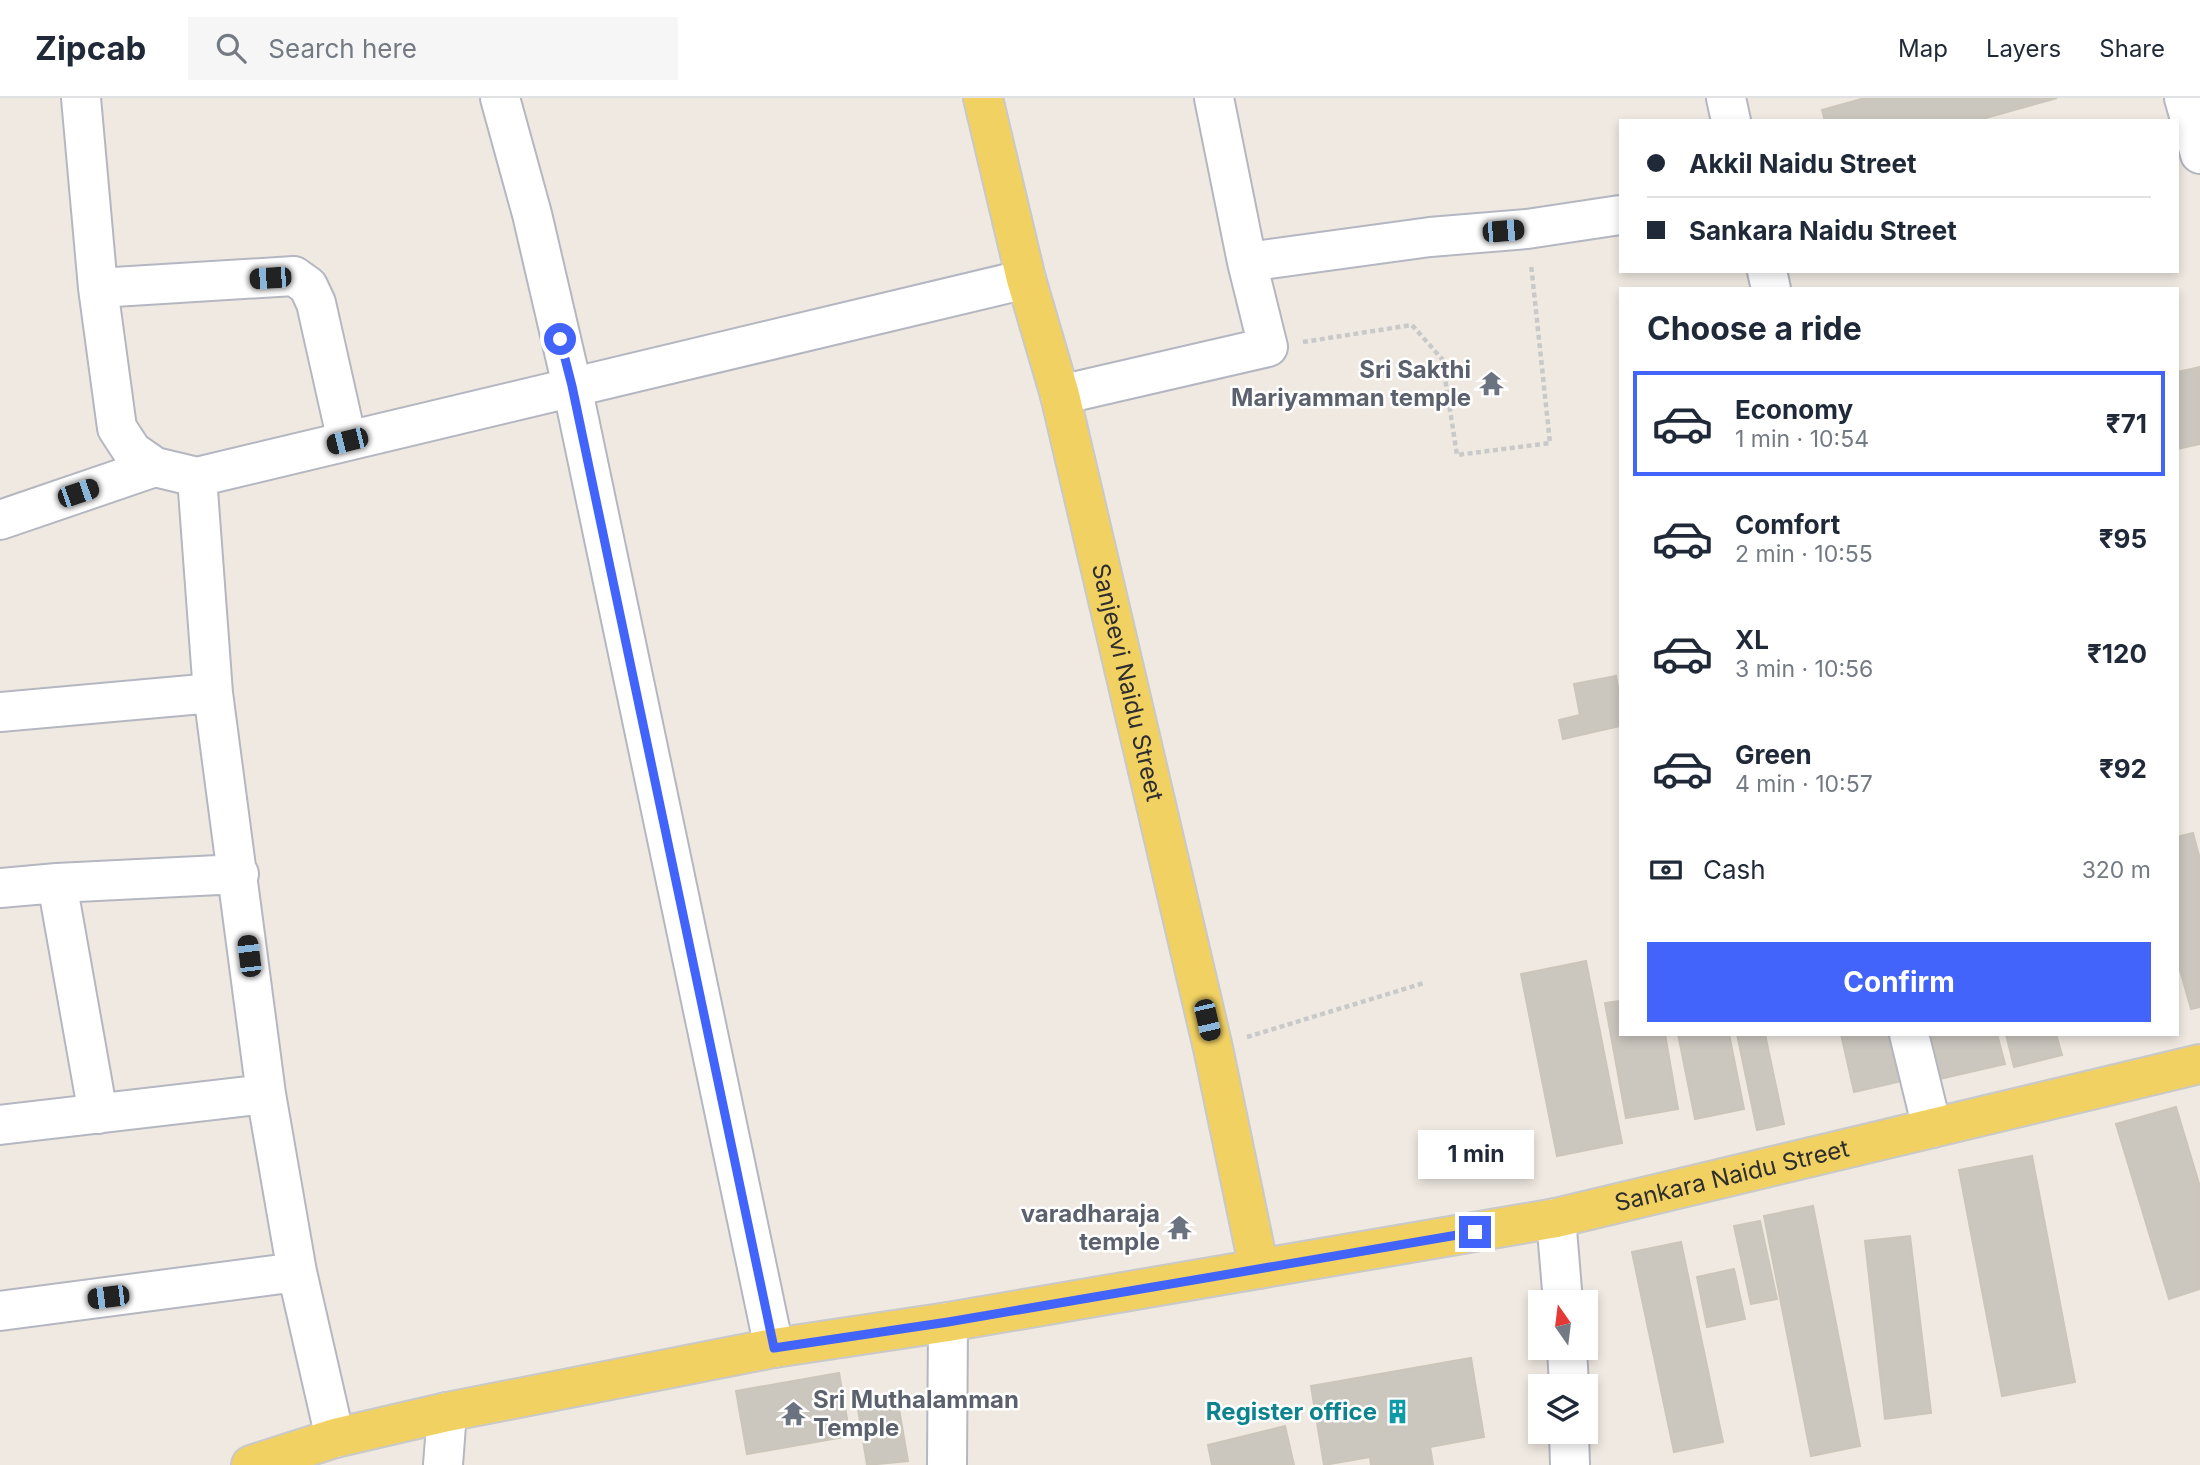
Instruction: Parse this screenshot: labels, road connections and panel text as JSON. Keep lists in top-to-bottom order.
{
  "streets": {
    "main road": ["Sanjeevi Naidu Street", "Sankara Naidu Street"]
  },
  "crossings": [
    ["Sanjeevi Naidu Street", "Sankara Naidu Street"]
  ],
  "places": {
    "temple": ["Sri Sakthi Mariyamman temple", "varadharaja temple", "Sri Muthalamman Temple"],
    "building": ["Register office"]
  },
  "north": "top",
  "page": {
    "header": "Zipcab",
    "search": "Search here",
    "nav": ["Map", "Layers", "Share"],
    "banner": ["Akkil Naidu Street", "Sankara Naidu Street"],
    "heading": "Choose a ride",
    "list": [
      {
        "name": "Economy",
        "note": "1 min · 10:54",
        "value": "₹71"
      },
      {
        "name": "Comfort",
        "note": "2 min · 10:55",
        "value": "₹95"
      },
      {
        "name": "XL",
        "note": "3 min · 10:56",
        "value": "₹120"
      },
      {
        "name": "Green",
        "note": "4 min · 10:57",
        "value": "₹92"
      }
    ],
    "pay": ["Cash", "320 m"],
    "buttons": "Confirm",
    "bubble": "1 min"
  }
}
